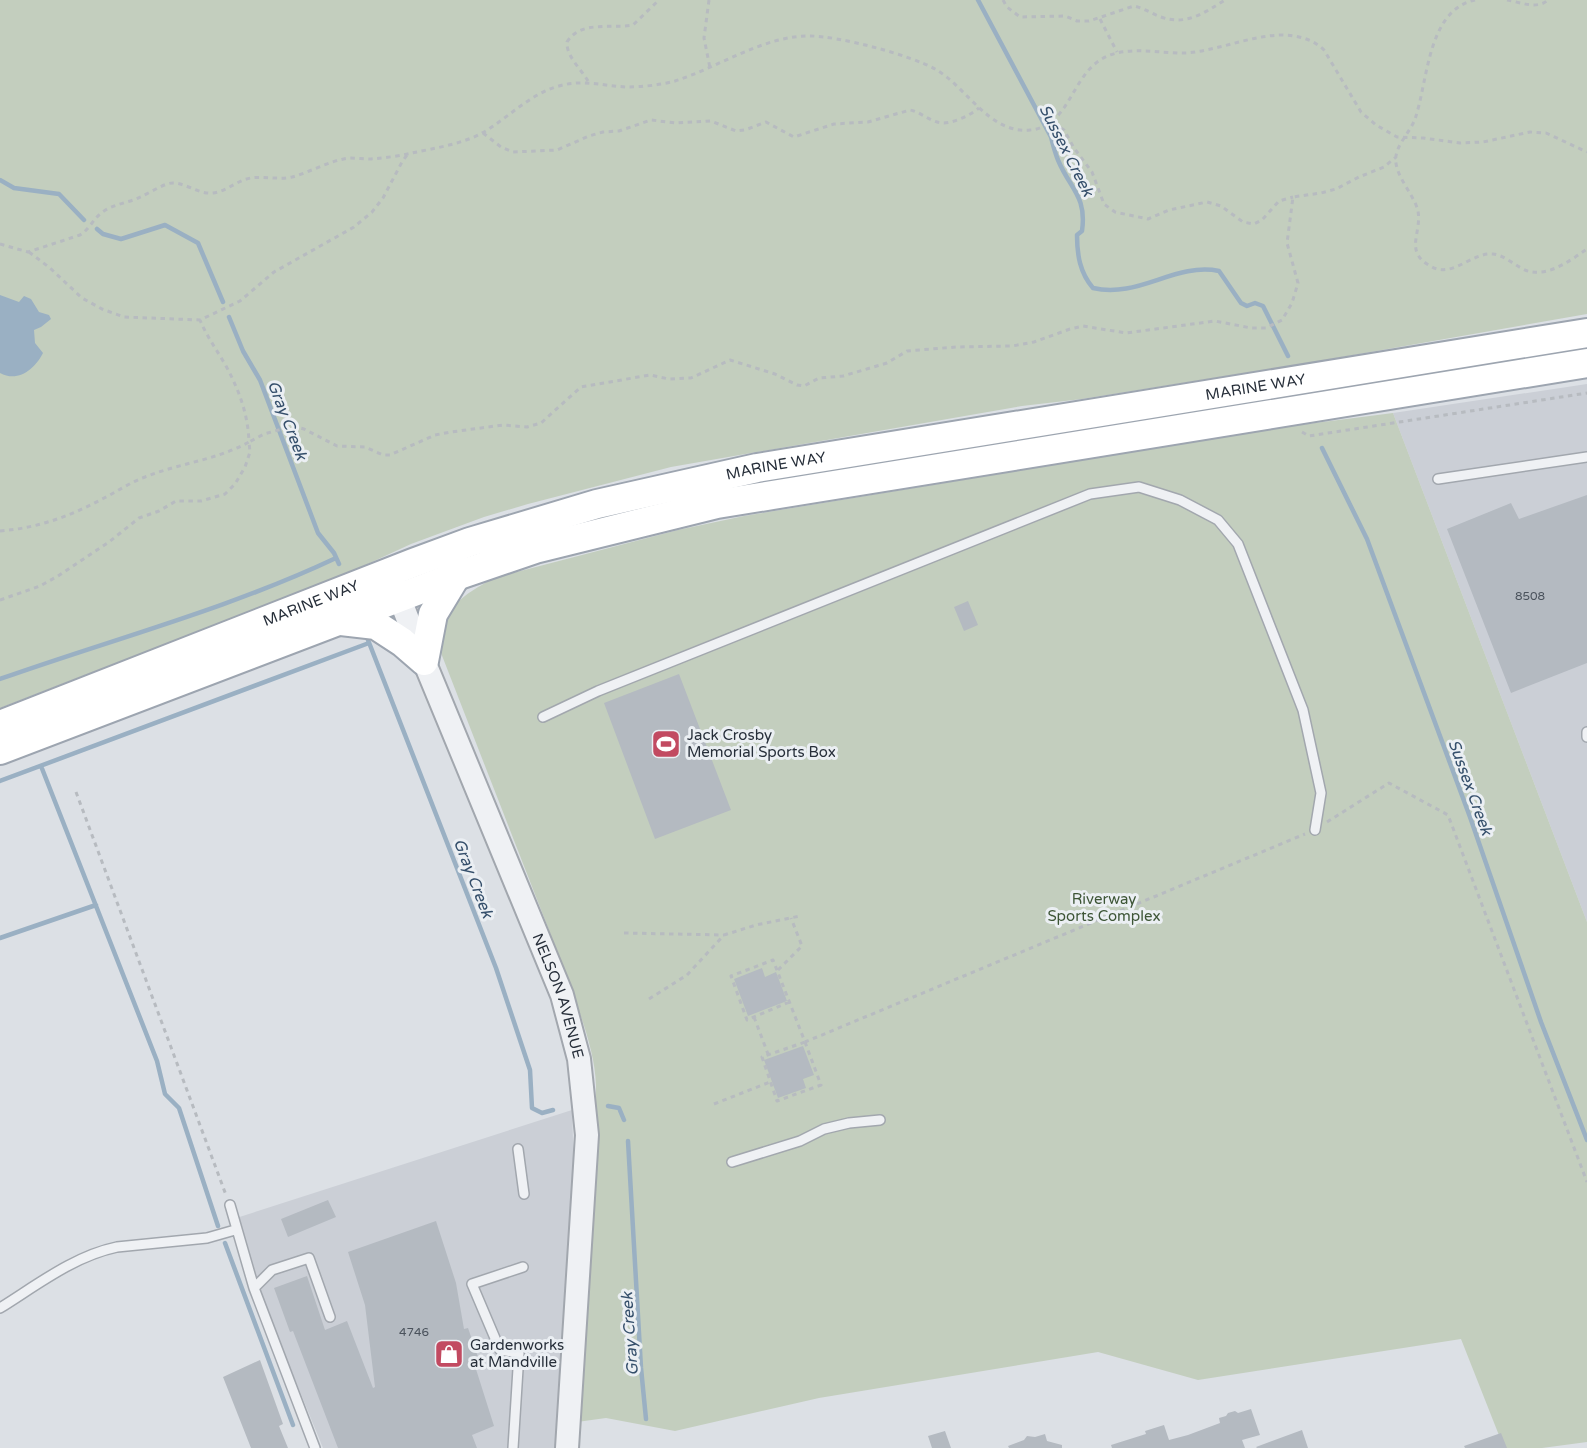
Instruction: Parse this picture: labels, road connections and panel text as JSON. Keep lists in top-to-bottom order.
{
  "streets": {
    "main road": ["MARINE WAY"],
    "street": ["NELSON AVENUE"]
  },
  "crossings": [
    ["MARINE WAY", "NELSON AVENUE"]
  ],
  "water": ["Sussex Creek", "Gray Creek"],
  "parks": ["Riverway Sports Complex"],
  "places": {
    "sports": ["Jack Crosby Memorial Sports Box"],
    "shop": ["Gardenworks at Mandville"]
  },
  "house_numbers": ["8508", "4746"]
}
